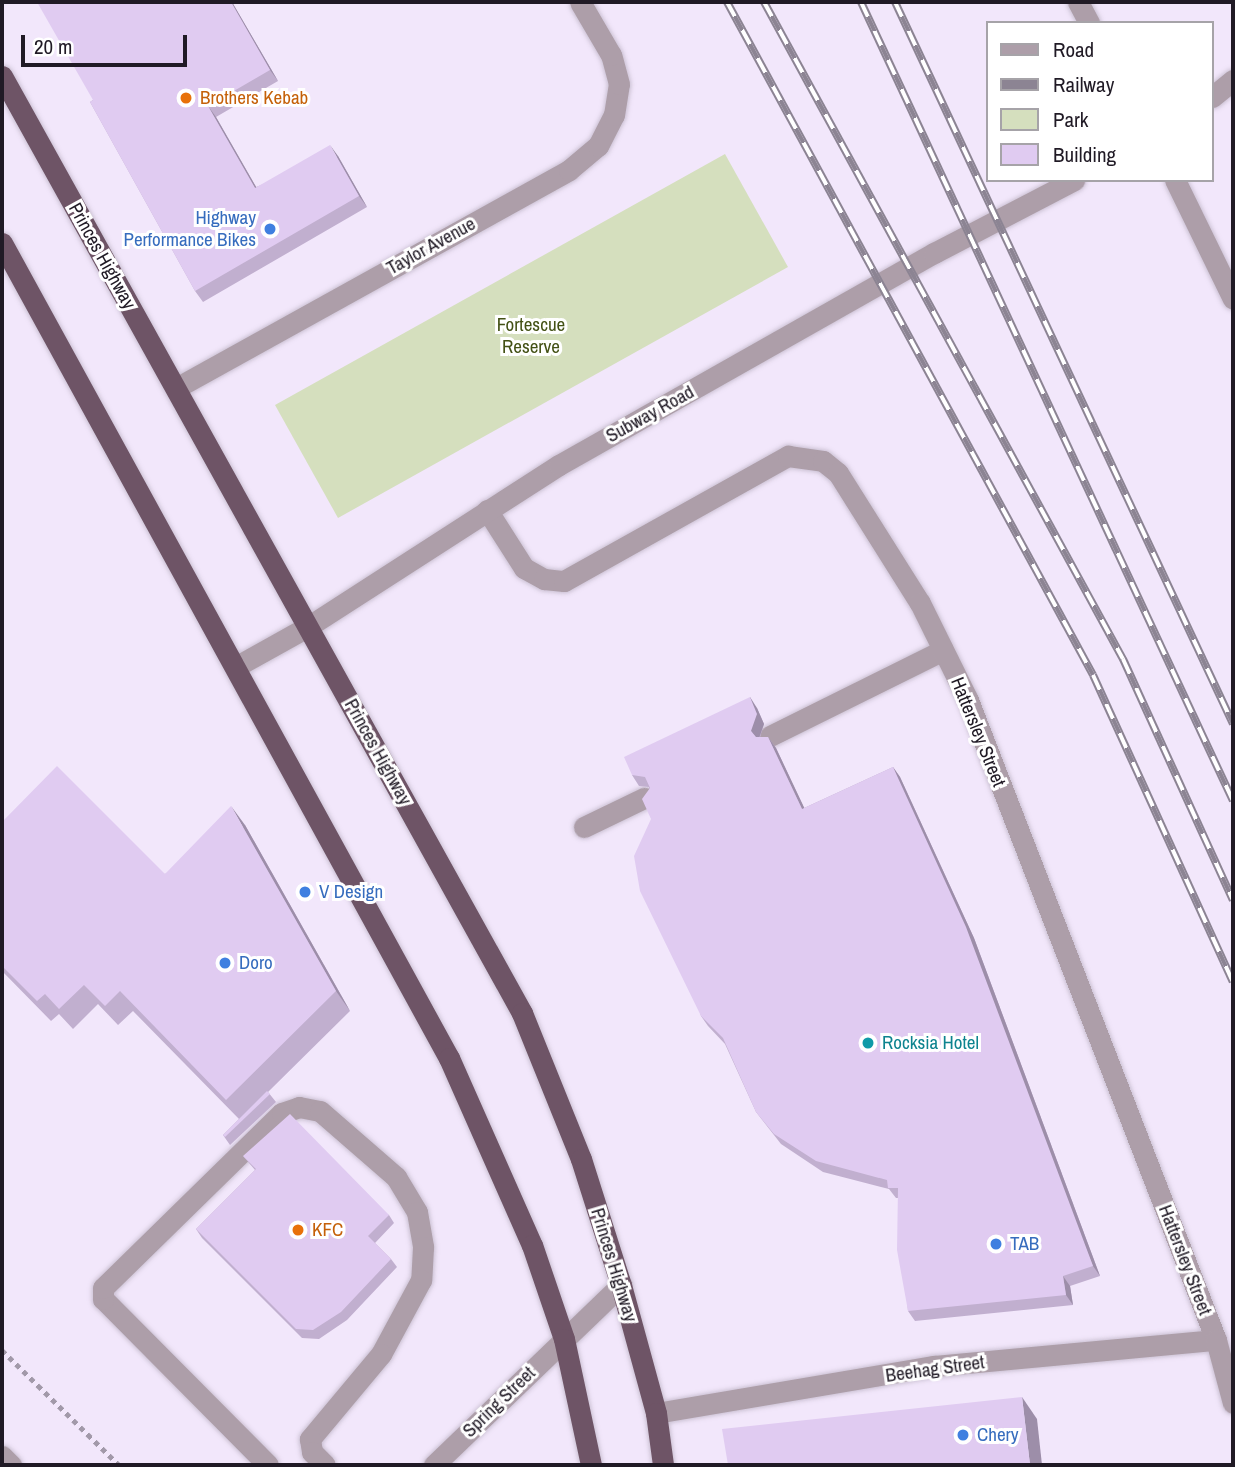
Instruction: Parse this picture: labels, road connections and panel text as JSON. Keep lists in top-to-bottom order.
{
  "streets": {
    "highway": ["Princes Highway"],
    "street": [
      "Taylor Avenue",
      "Subway Road",
      "Hattersley Street",
      "Beehag Street",
      "Spring Street"
    ]
  },
  "crossings": [
    ["Taylor Avenue", "Princes Highway"],
    ["Princes Highway", "Subway Road"],
    ["Princes Highway", "Beehag Street"],
    ["Princes Highway", "Spring Street"],
    ["Subway Road", "Hattersley Street"],
    ["Hattersley Street", "Beehag Street"]
  ],
  "parks": ["Fortescue Reserve"],
  "places": [
    "Brothers Kebab",
    "Highway Performance Bikes",
    "V Design",
    "Doro",
    "Rocksia Hotel",
    "KFC",
    "TAB",
    "Chery"
  ],
  "legend": [
    "Road",
    "Railway",
    "Park",
    "Building"
  ],
  "scale_bar": "20 m"
}
